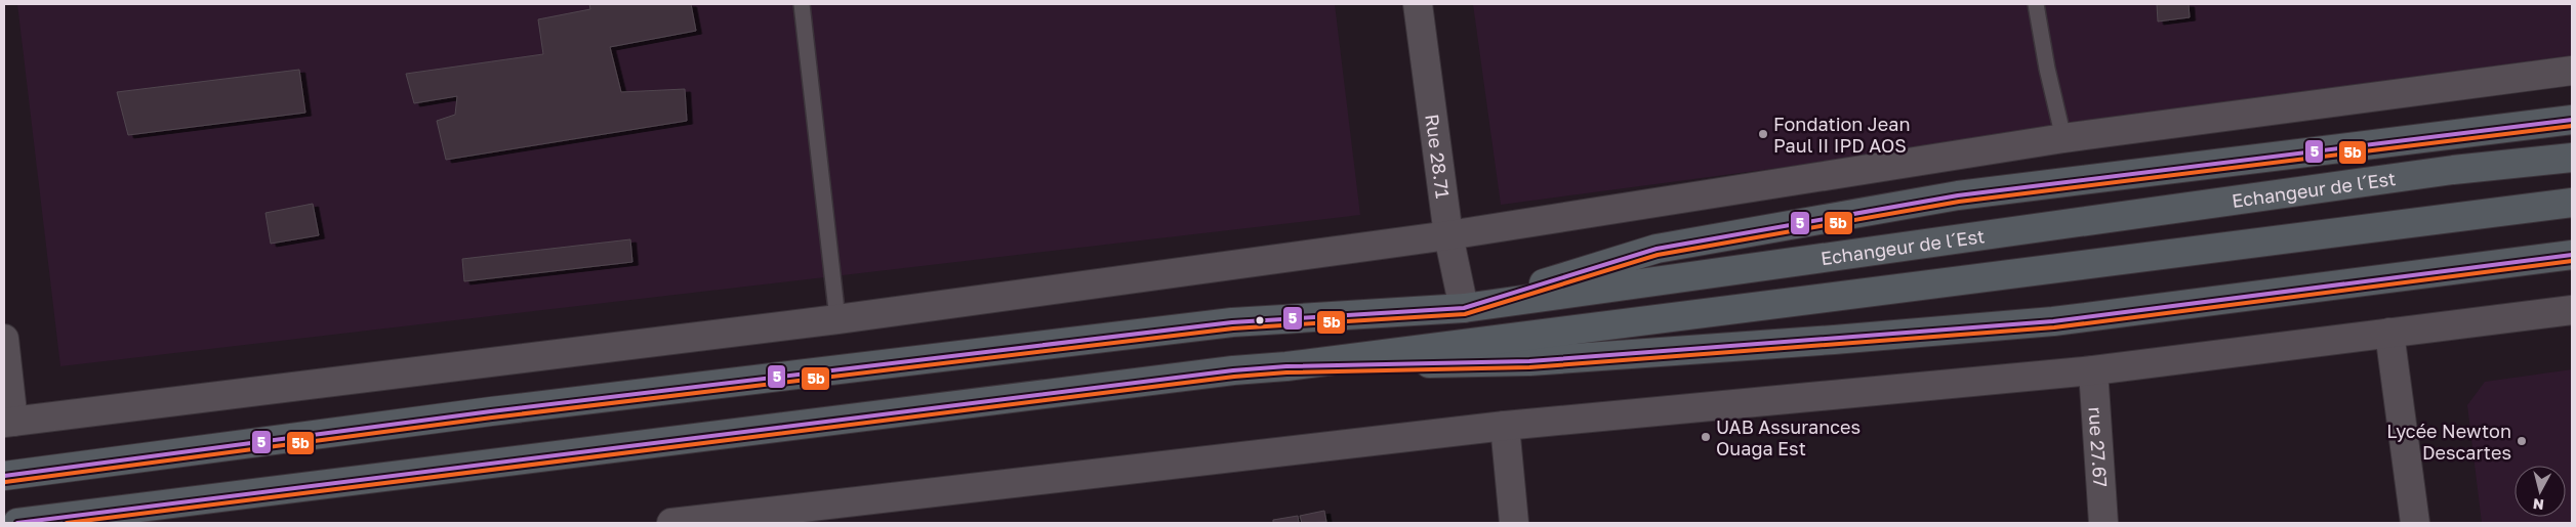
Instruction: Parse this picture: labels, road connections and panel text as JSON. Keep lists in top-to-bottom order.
{
  "streets": {
    "highway": ["Echangeur de l´Est"],
    "street": ["Rue 28.71", "rue 27.67"]
  },
  "crossings": [
    ["Rue 28.71", "Echangeur de l´Est"]
  ],
  "places": ["Fondation Jean Paul II IPD AOS", "UAB Assurances Ouaga Est", "Lycée Newton Descartes"],
  "lines": ["transit line 5", "transit line 5b"],
  "north": "bottom"
}
